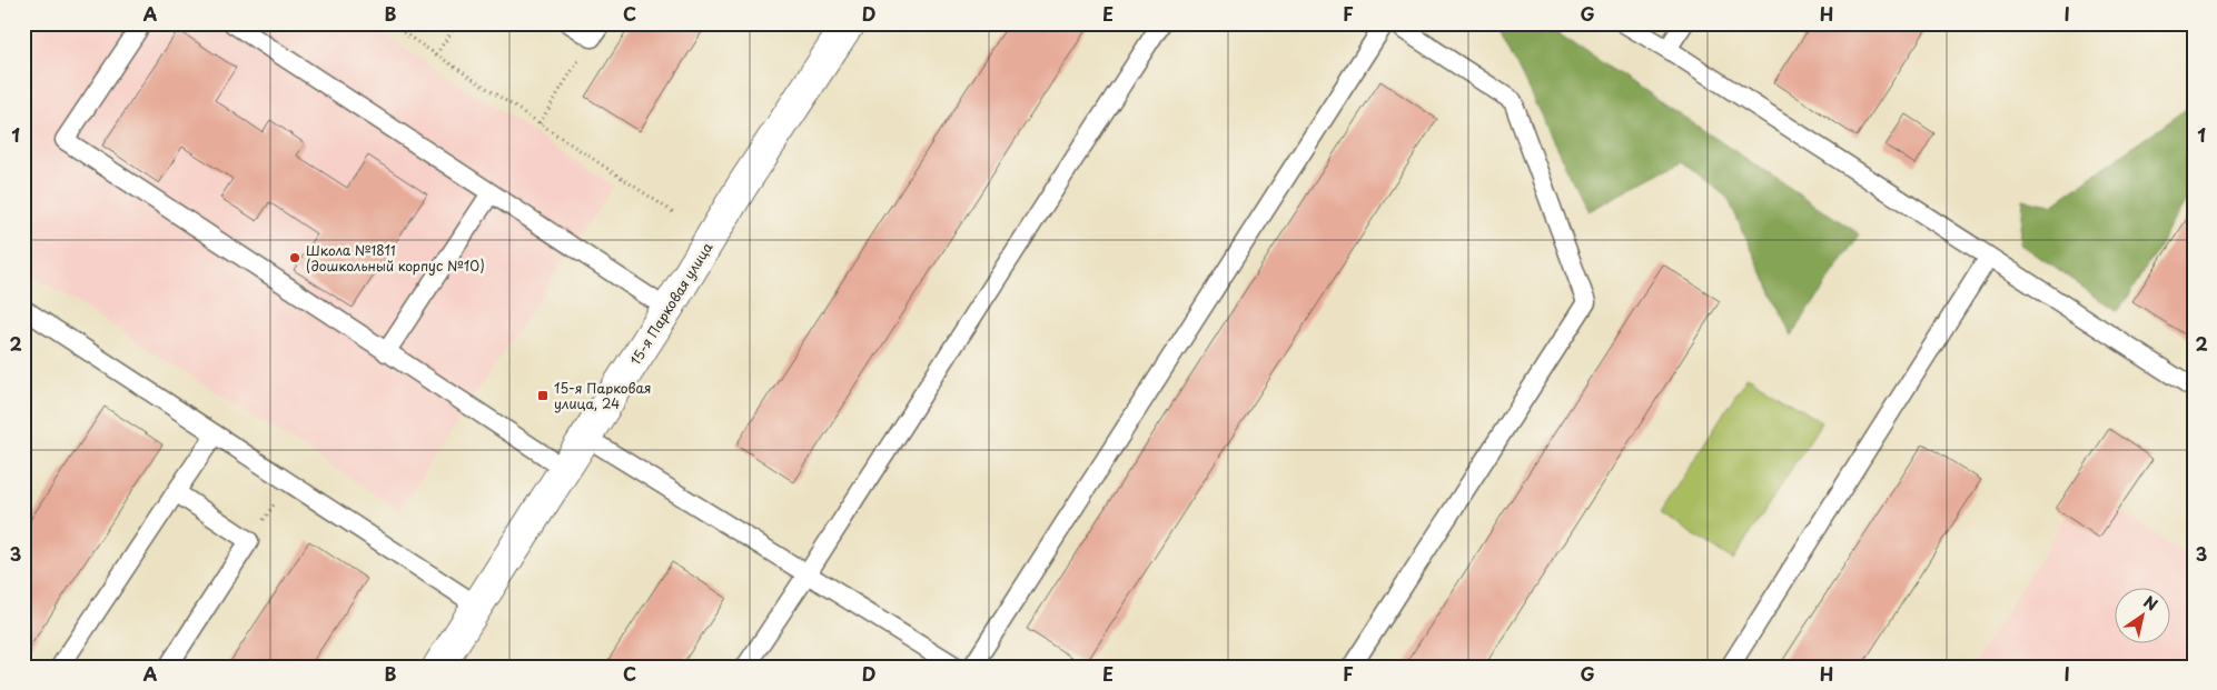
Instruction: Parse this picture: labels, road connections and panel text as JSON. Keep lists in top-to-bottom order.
{
  "streets": {
    "street": ["15-я Парковая улица"]
  },
  "places": {
    "other": ["Школа №1811 (дошкольный корпус №10)"],
    "transit": ["15-я Парковая улица, 24"]
  },
  "north": "top right",
  "grid": {
    "columns": [
      "A",
      "B",
      "C",
      "D",
      "E",
      "F",
      "G",
      "H",
      "I"
    ],
    "rows": ["1", "2", "3"]
  }
}
